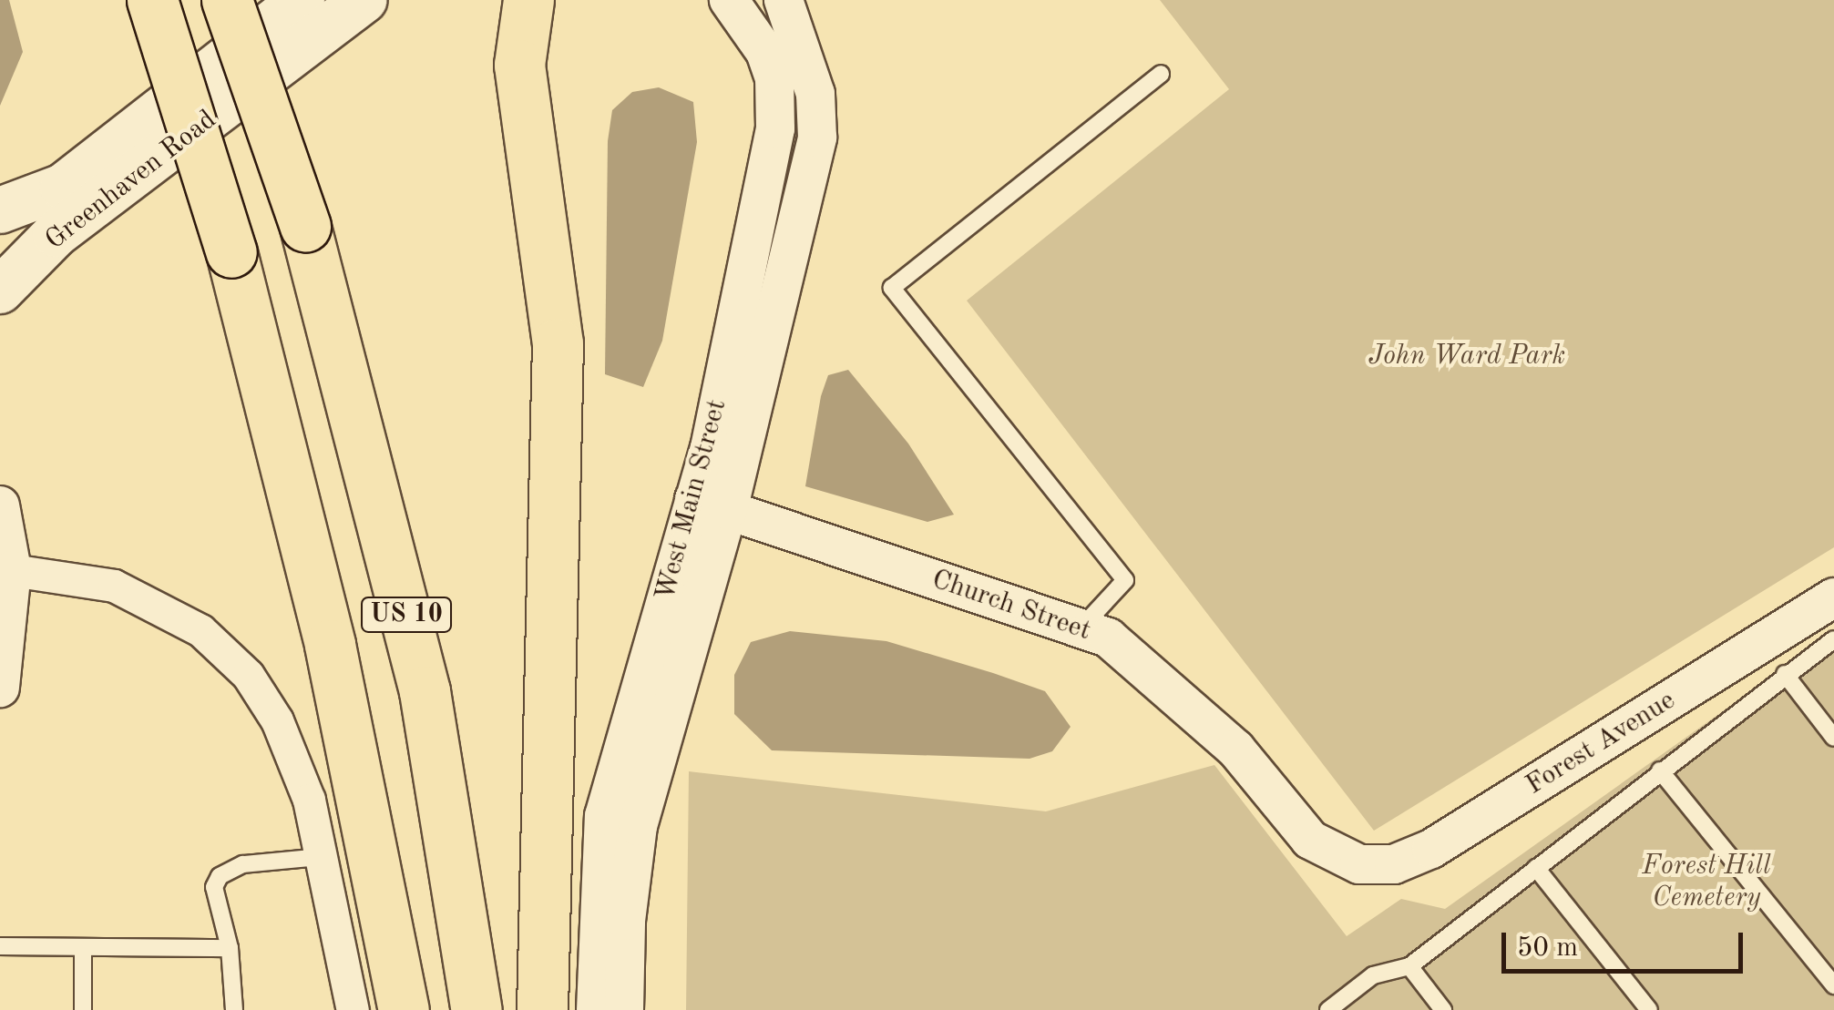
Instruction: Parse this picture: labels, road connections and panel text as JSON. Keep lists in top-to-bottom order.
{
  "streets": {
    "highway": ["US 10"],
    "main road": ["Greenhaven Road"],
    "street": ["West Main Street", "Church Street", "Forest Avenue"]
  },
  "crossings": [
    ["Greenhaven Road", "US 10"],
    ["West Main Street", "Church Street"],
    ["Church Street", "Forest Avenue"]
  ],
  "parks": ["John Ward Park", "Forest Hill Cemetery"],
  "scale_bar": "50 m"
}
